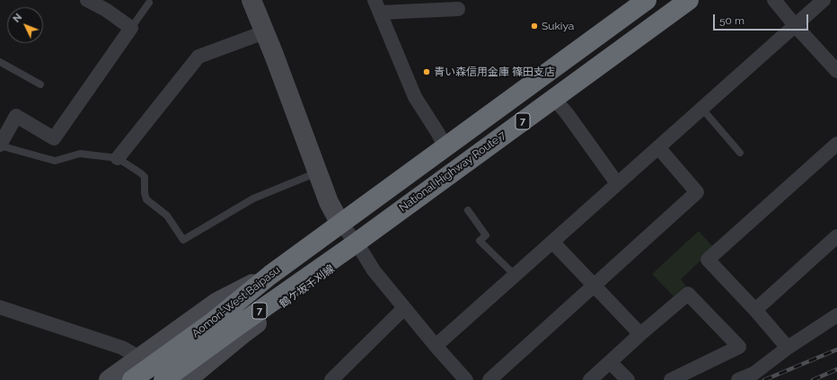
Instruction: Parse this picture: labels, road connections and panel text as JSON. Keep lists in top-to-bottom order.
{
  "streets": {
    "highway": ["7", "National Highway Route 7", "Aomori-West Baipasu"],
    "main road": ["鶴ケ坂千刈線"]
  },
  "crossings": [
    ["7", "Aomori-West Baipasu"],
    ["National Highway Route 7", "鶴ケ坂千刈線"],
    ["National Highway Route 7", "Aomori-West Baipasu"],
    ["鶴ケ坂千刈線", "Aomori-West Baipasu"]
  ],
  "places": ["Sukiya", "青い森信用金庫 篠田支店"],
  "scale_bar": "50 m",
  "north": "top left"
}
